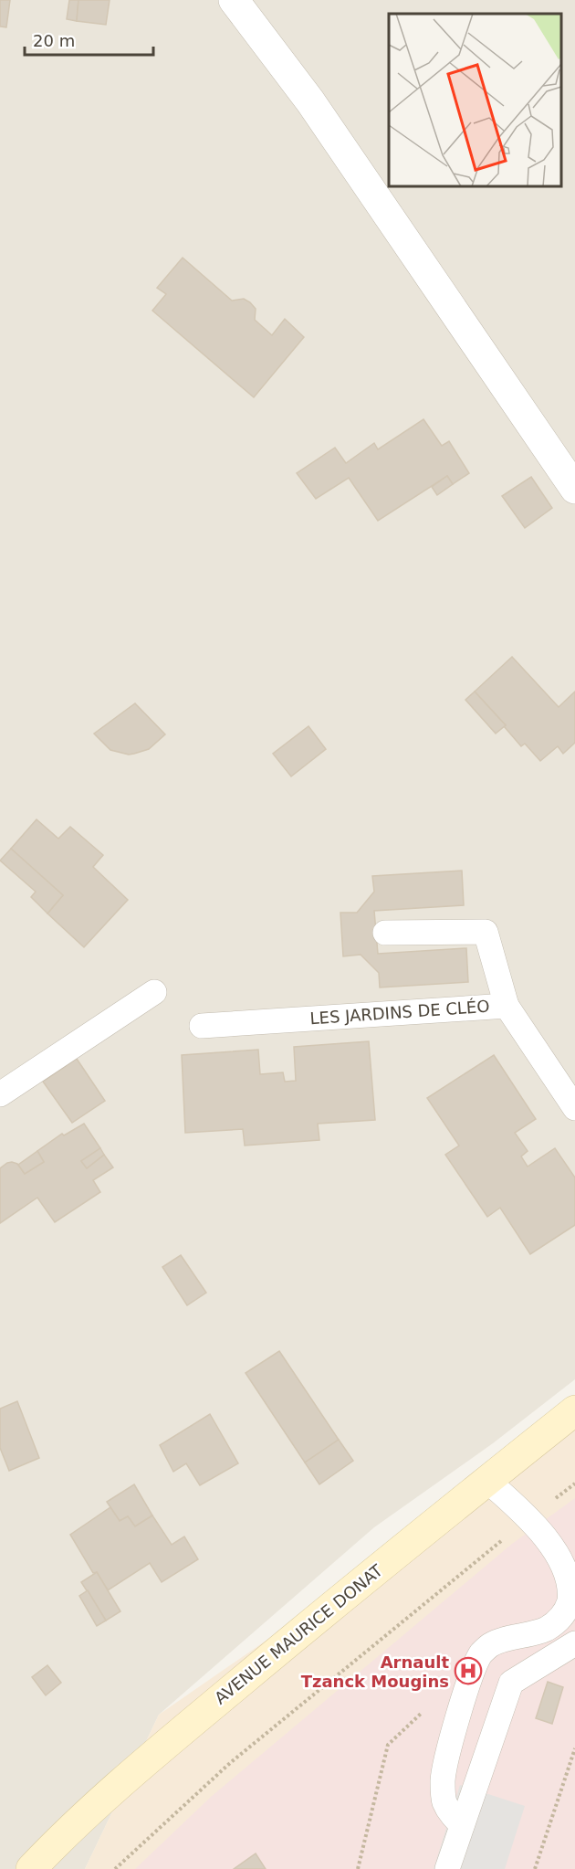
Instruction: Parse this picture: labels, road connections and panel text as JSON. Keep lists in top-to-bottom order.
{
  "streets": {
    "main road": ["AVENUE MAURICE DONAT"],
    "lane": ["LES JARDINS DE CLÉO"]
  },
  "places": {
    "hospital": ["Arnault Tzanck Mougins"]
  },
  "scale_bar": "20 m"
}
